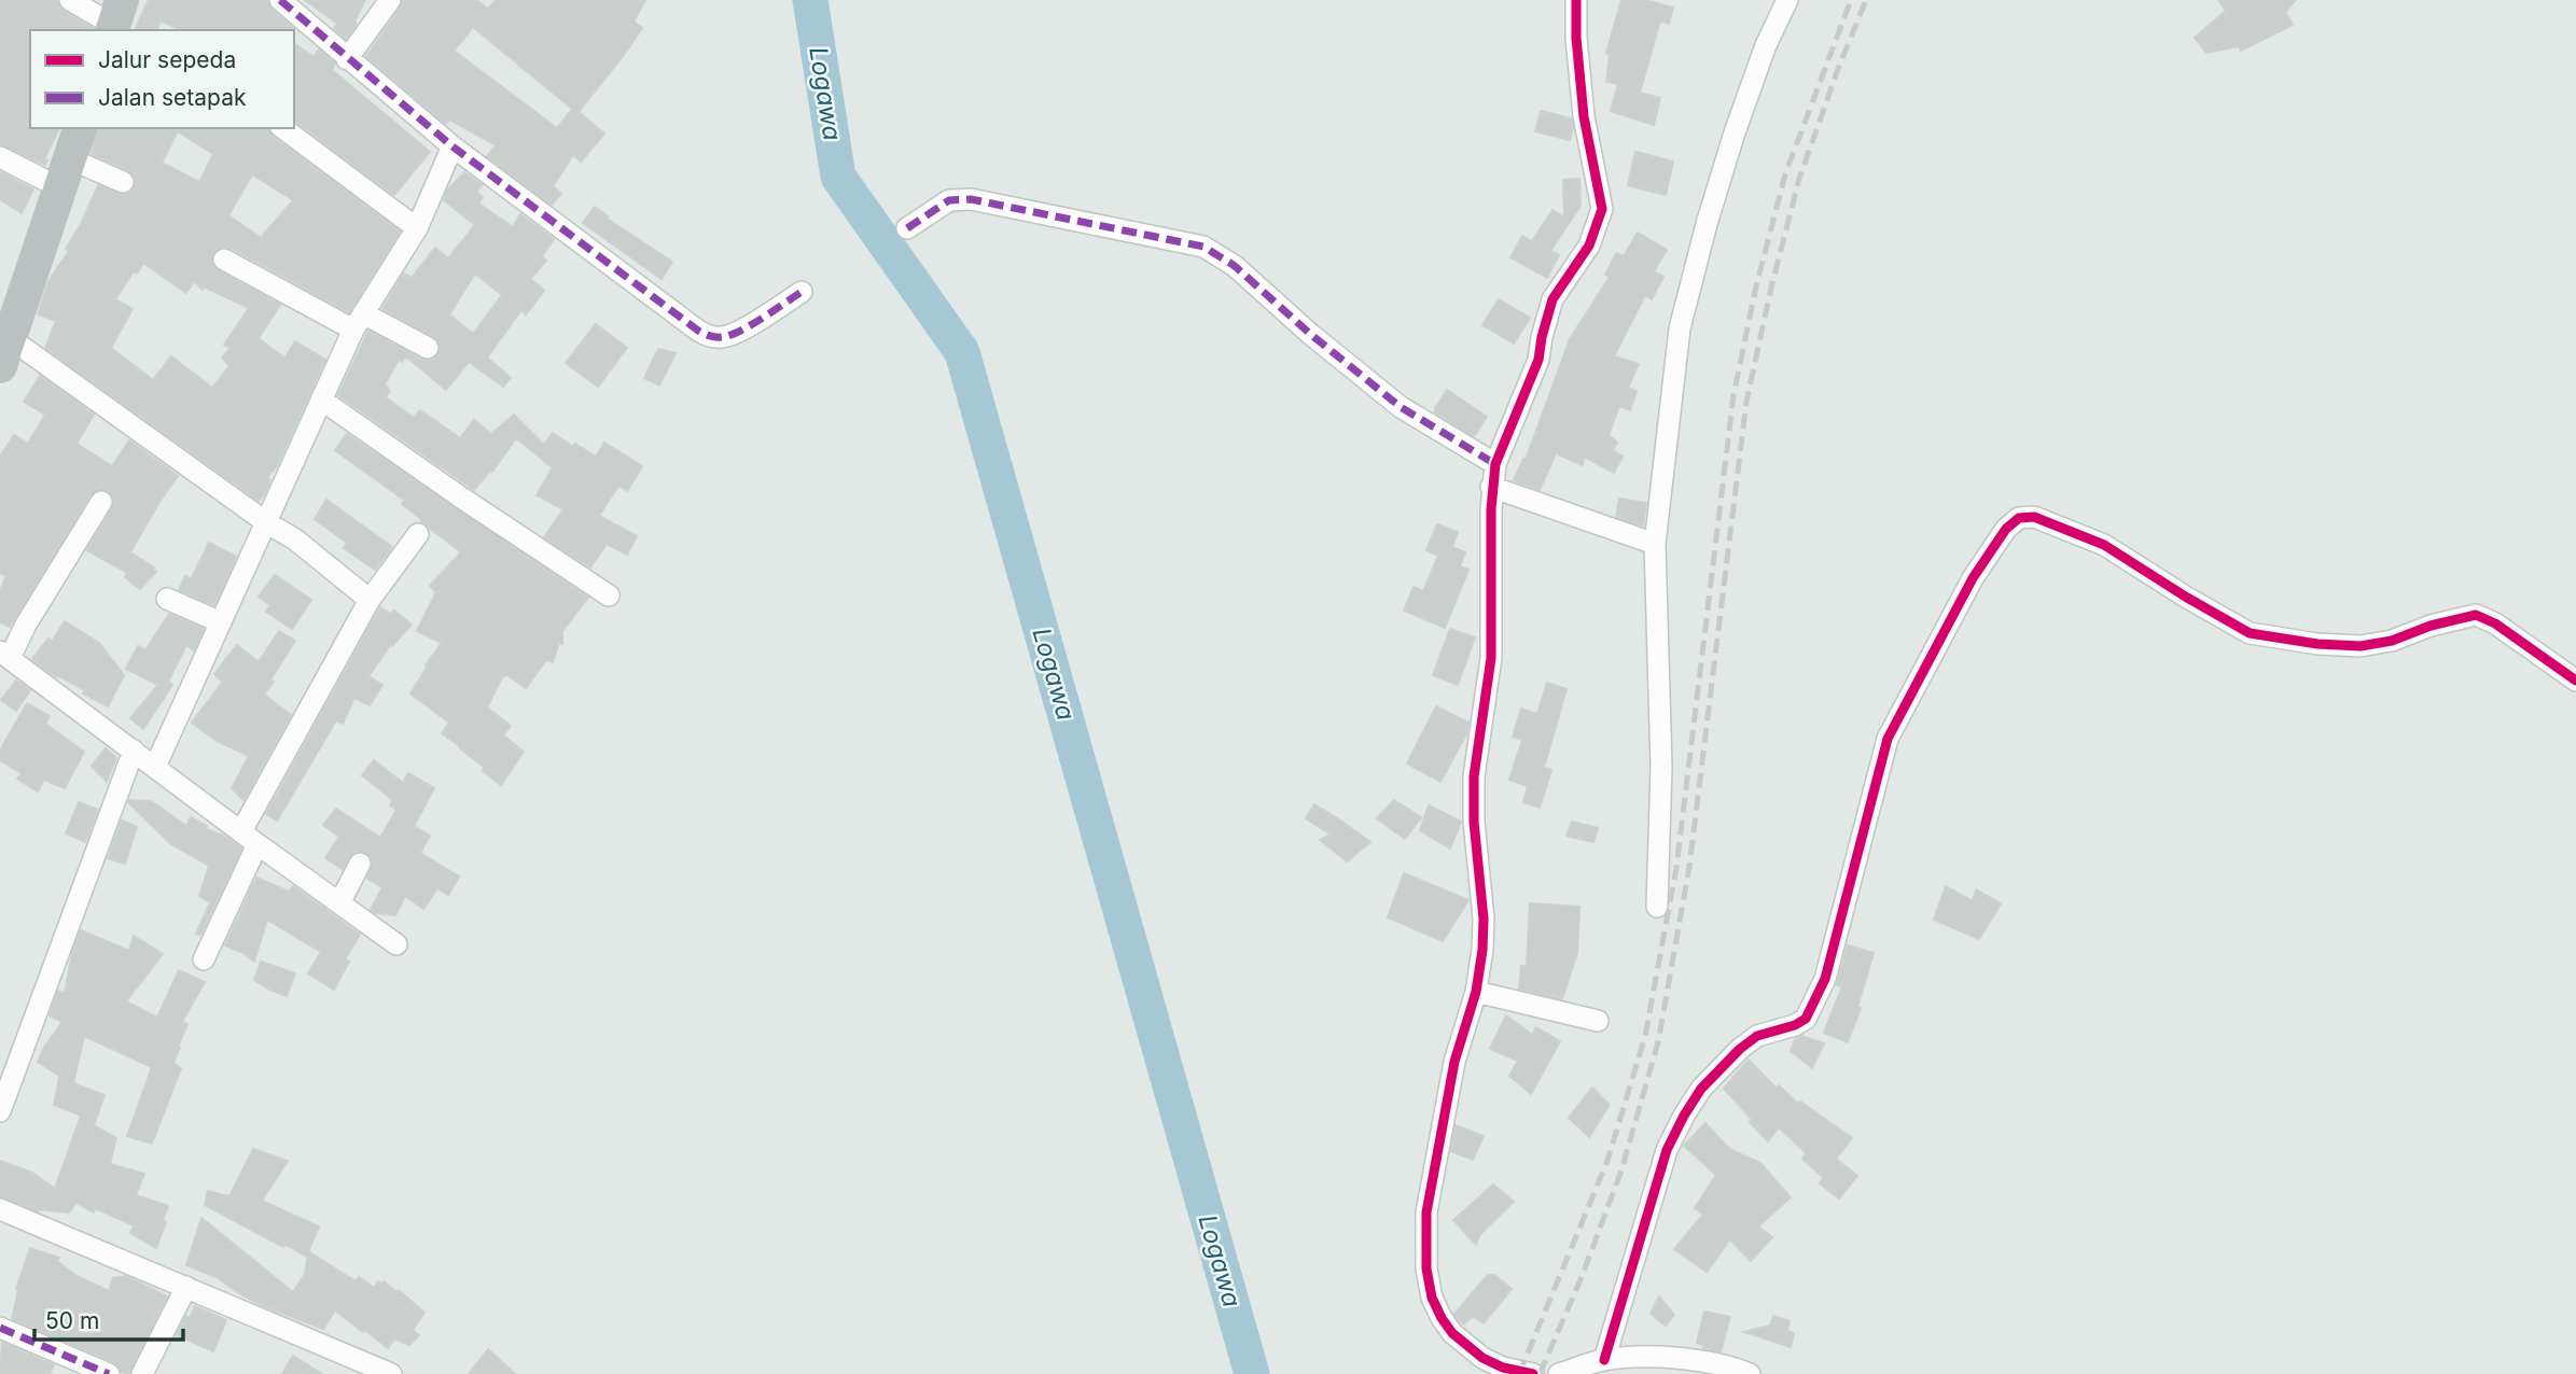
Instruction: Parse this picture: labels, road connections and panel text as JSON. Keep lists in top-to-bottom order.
{
  "water": ["Logawa"],
  "legend": ["Jalur sepeda", "Jalan setapak"],
  "scale_bar": "50 m"
}
